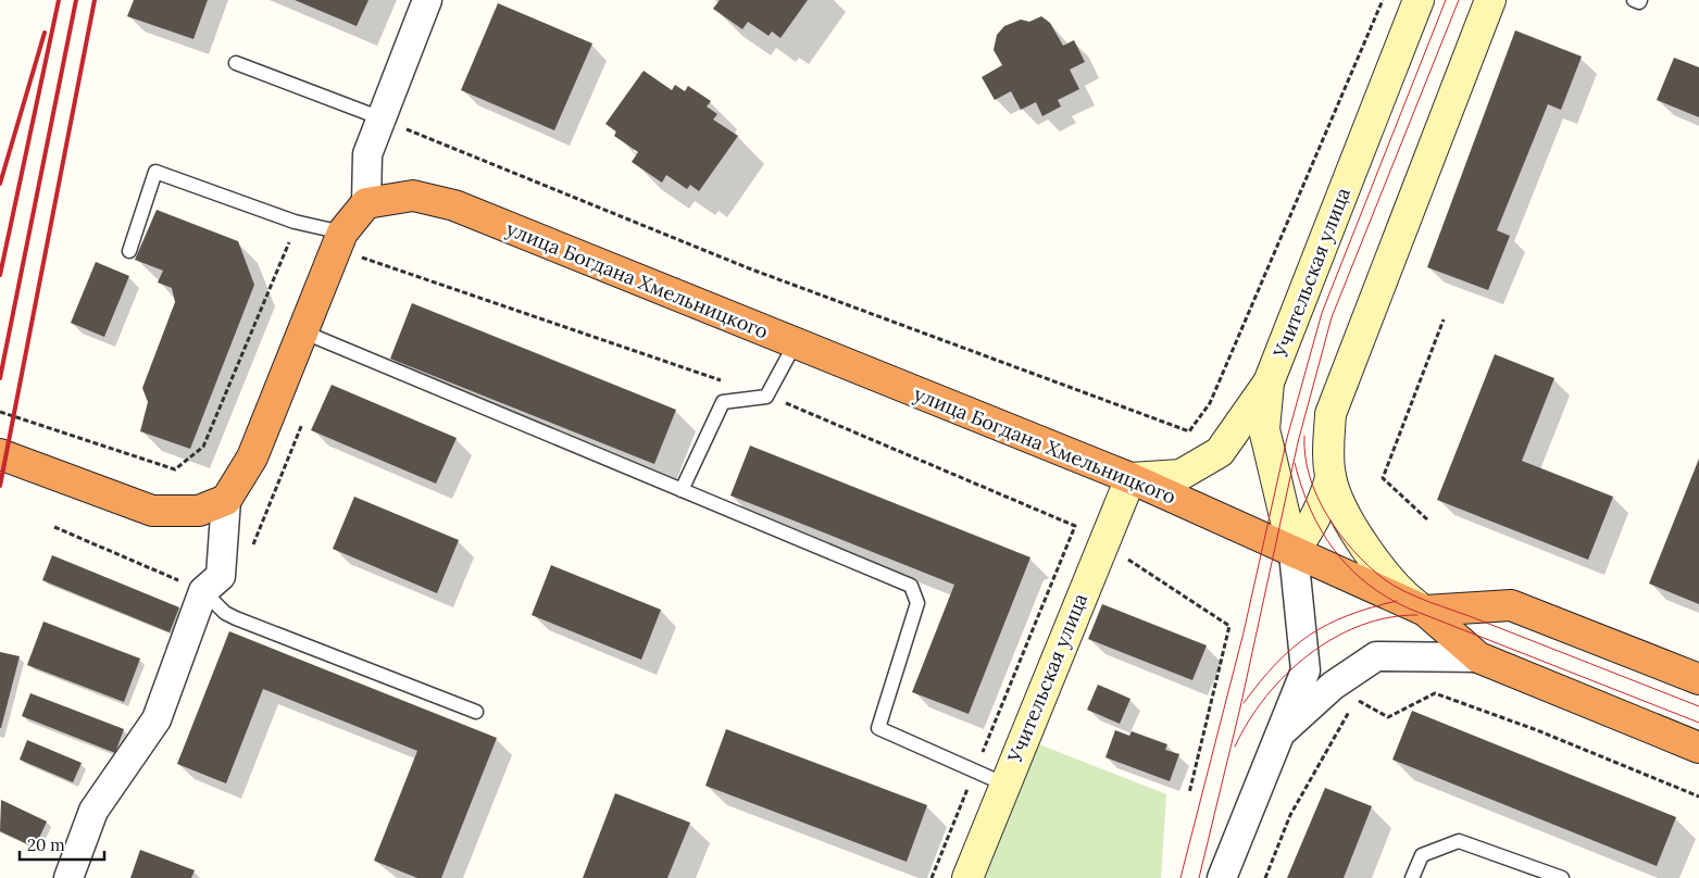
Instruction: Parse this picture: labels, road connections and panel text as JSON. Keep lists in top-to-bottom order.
{
  "streets": {
    "highway": ["улица Богдана Хмельницкого"],
    "main road": ["Учительская улица"]
  },
  "crossings": [
    ["Учительская улица", "улица Богдана Хмельницкого"]
  ],
  "scale_bar": "20 m"
}
